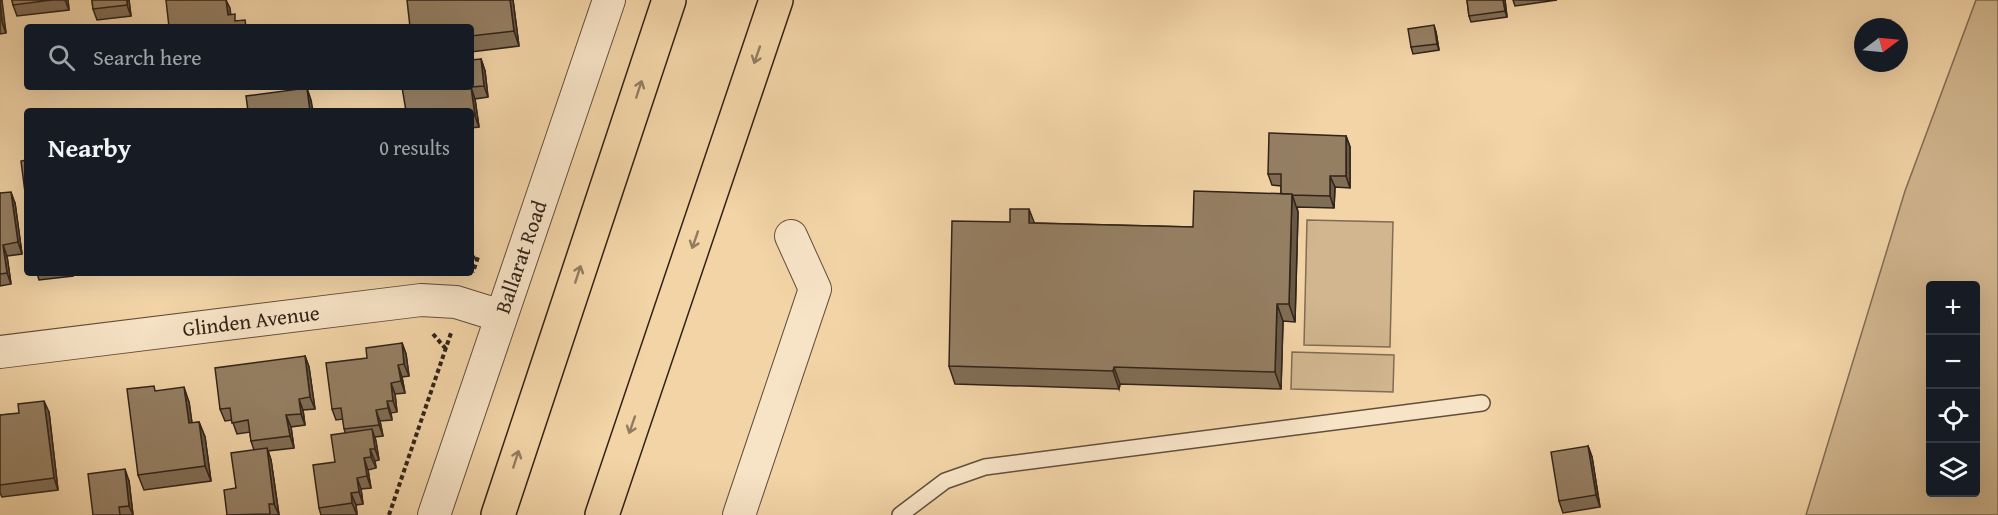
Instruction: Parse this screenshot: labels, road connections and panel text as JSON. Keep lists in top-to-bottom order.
{
  "streets": {
    "street": ["Ballarat Road", "Glinden Avenue"]
  },
  "crossings": [
    ["Ballarat Road", "Glinden Avenue"]
  ],
  "north": "right",
  "page": {
    "search": "Search here",
    "heading": ["Nearby", "0 results"],
    "map_buttons": ["+", "−"]
  }
}
